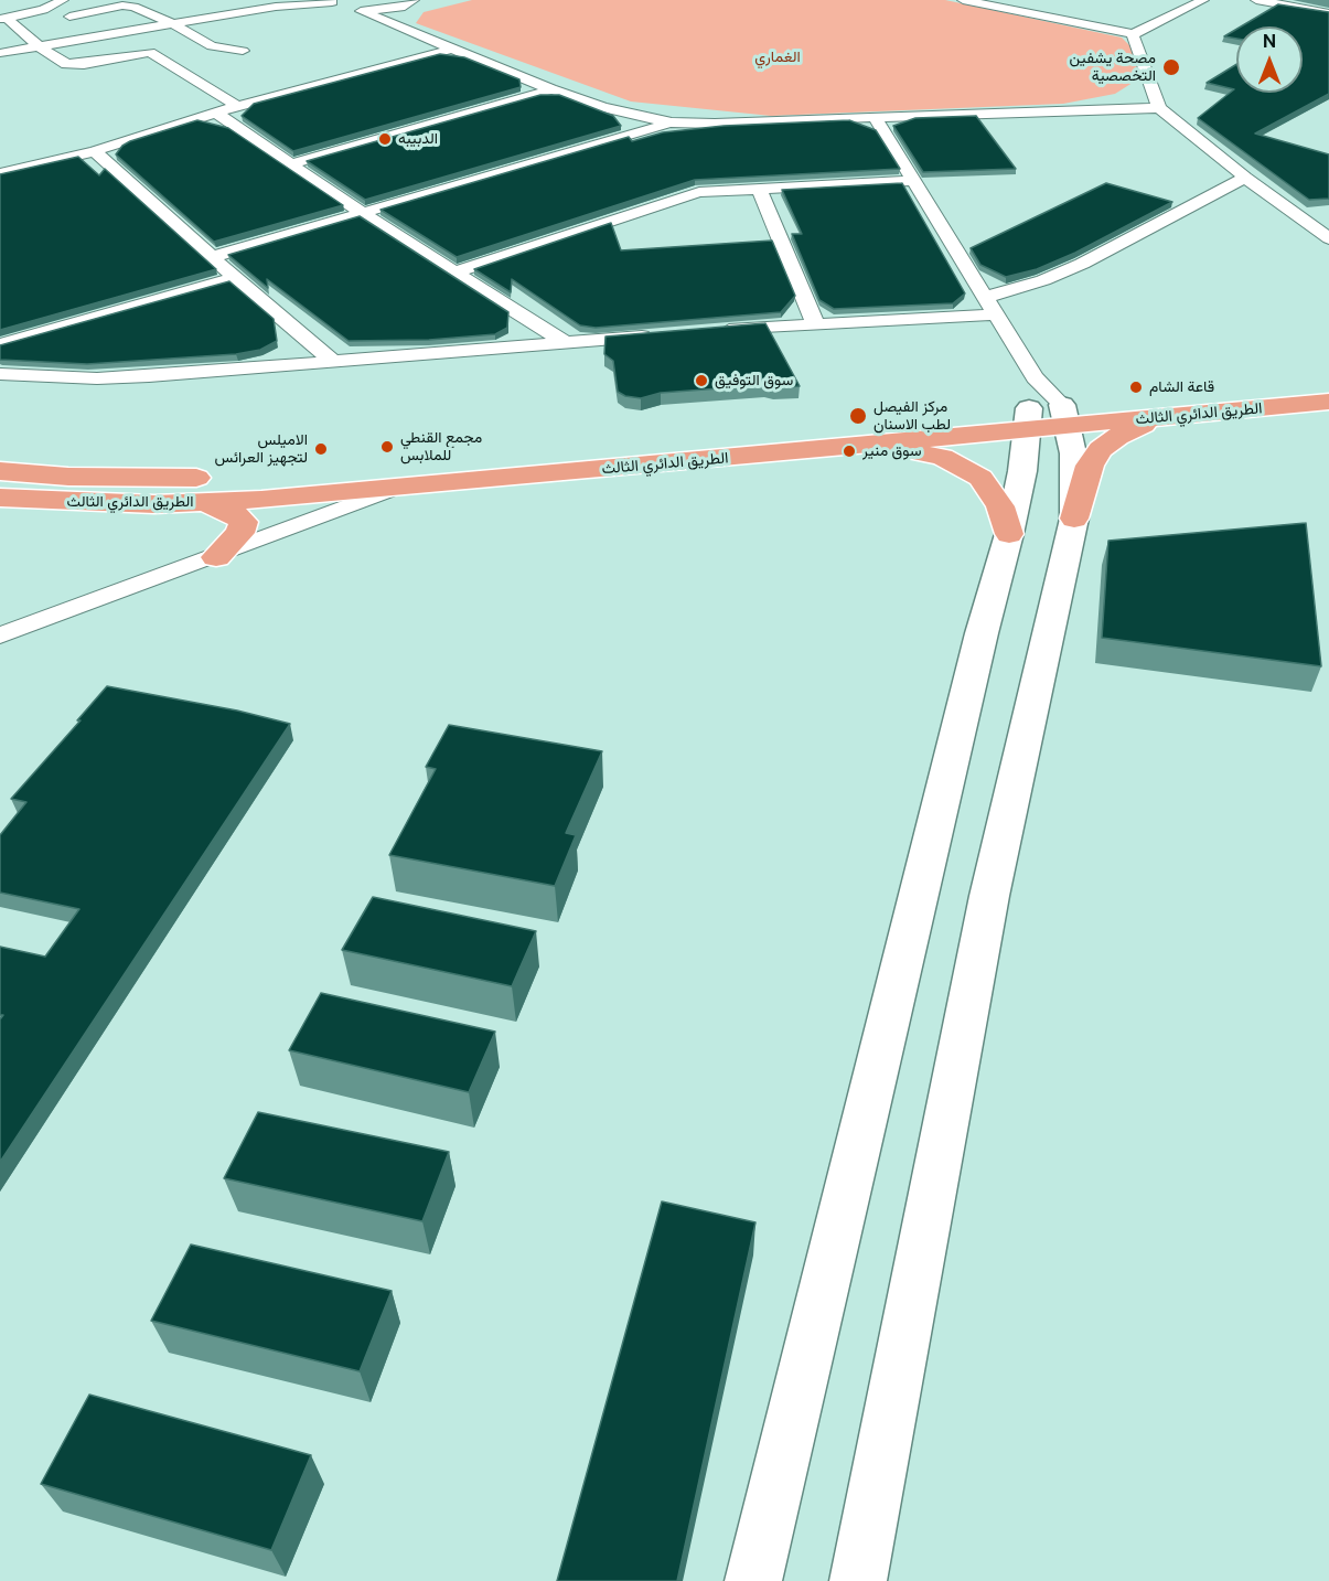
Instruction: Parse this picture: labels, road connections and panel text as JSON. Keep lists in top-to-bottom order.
{
  "streets": {
    "main road": ["الطريق الدائري الثالث"]
  },
  "parks": ["الغماري"],
  "places": [
    "مصحة يشفين التخصصية",
    "الدبيبه",
    "سوق التوفيق",
    "قاعة الشام",
    "مركز الفيصل لطب الاسنان",
    "مجمع القنطي للملابس",
    "الاميلس لتجهيز العرائس",
    "سوق منير"
  ],
  "north": "top"
}
